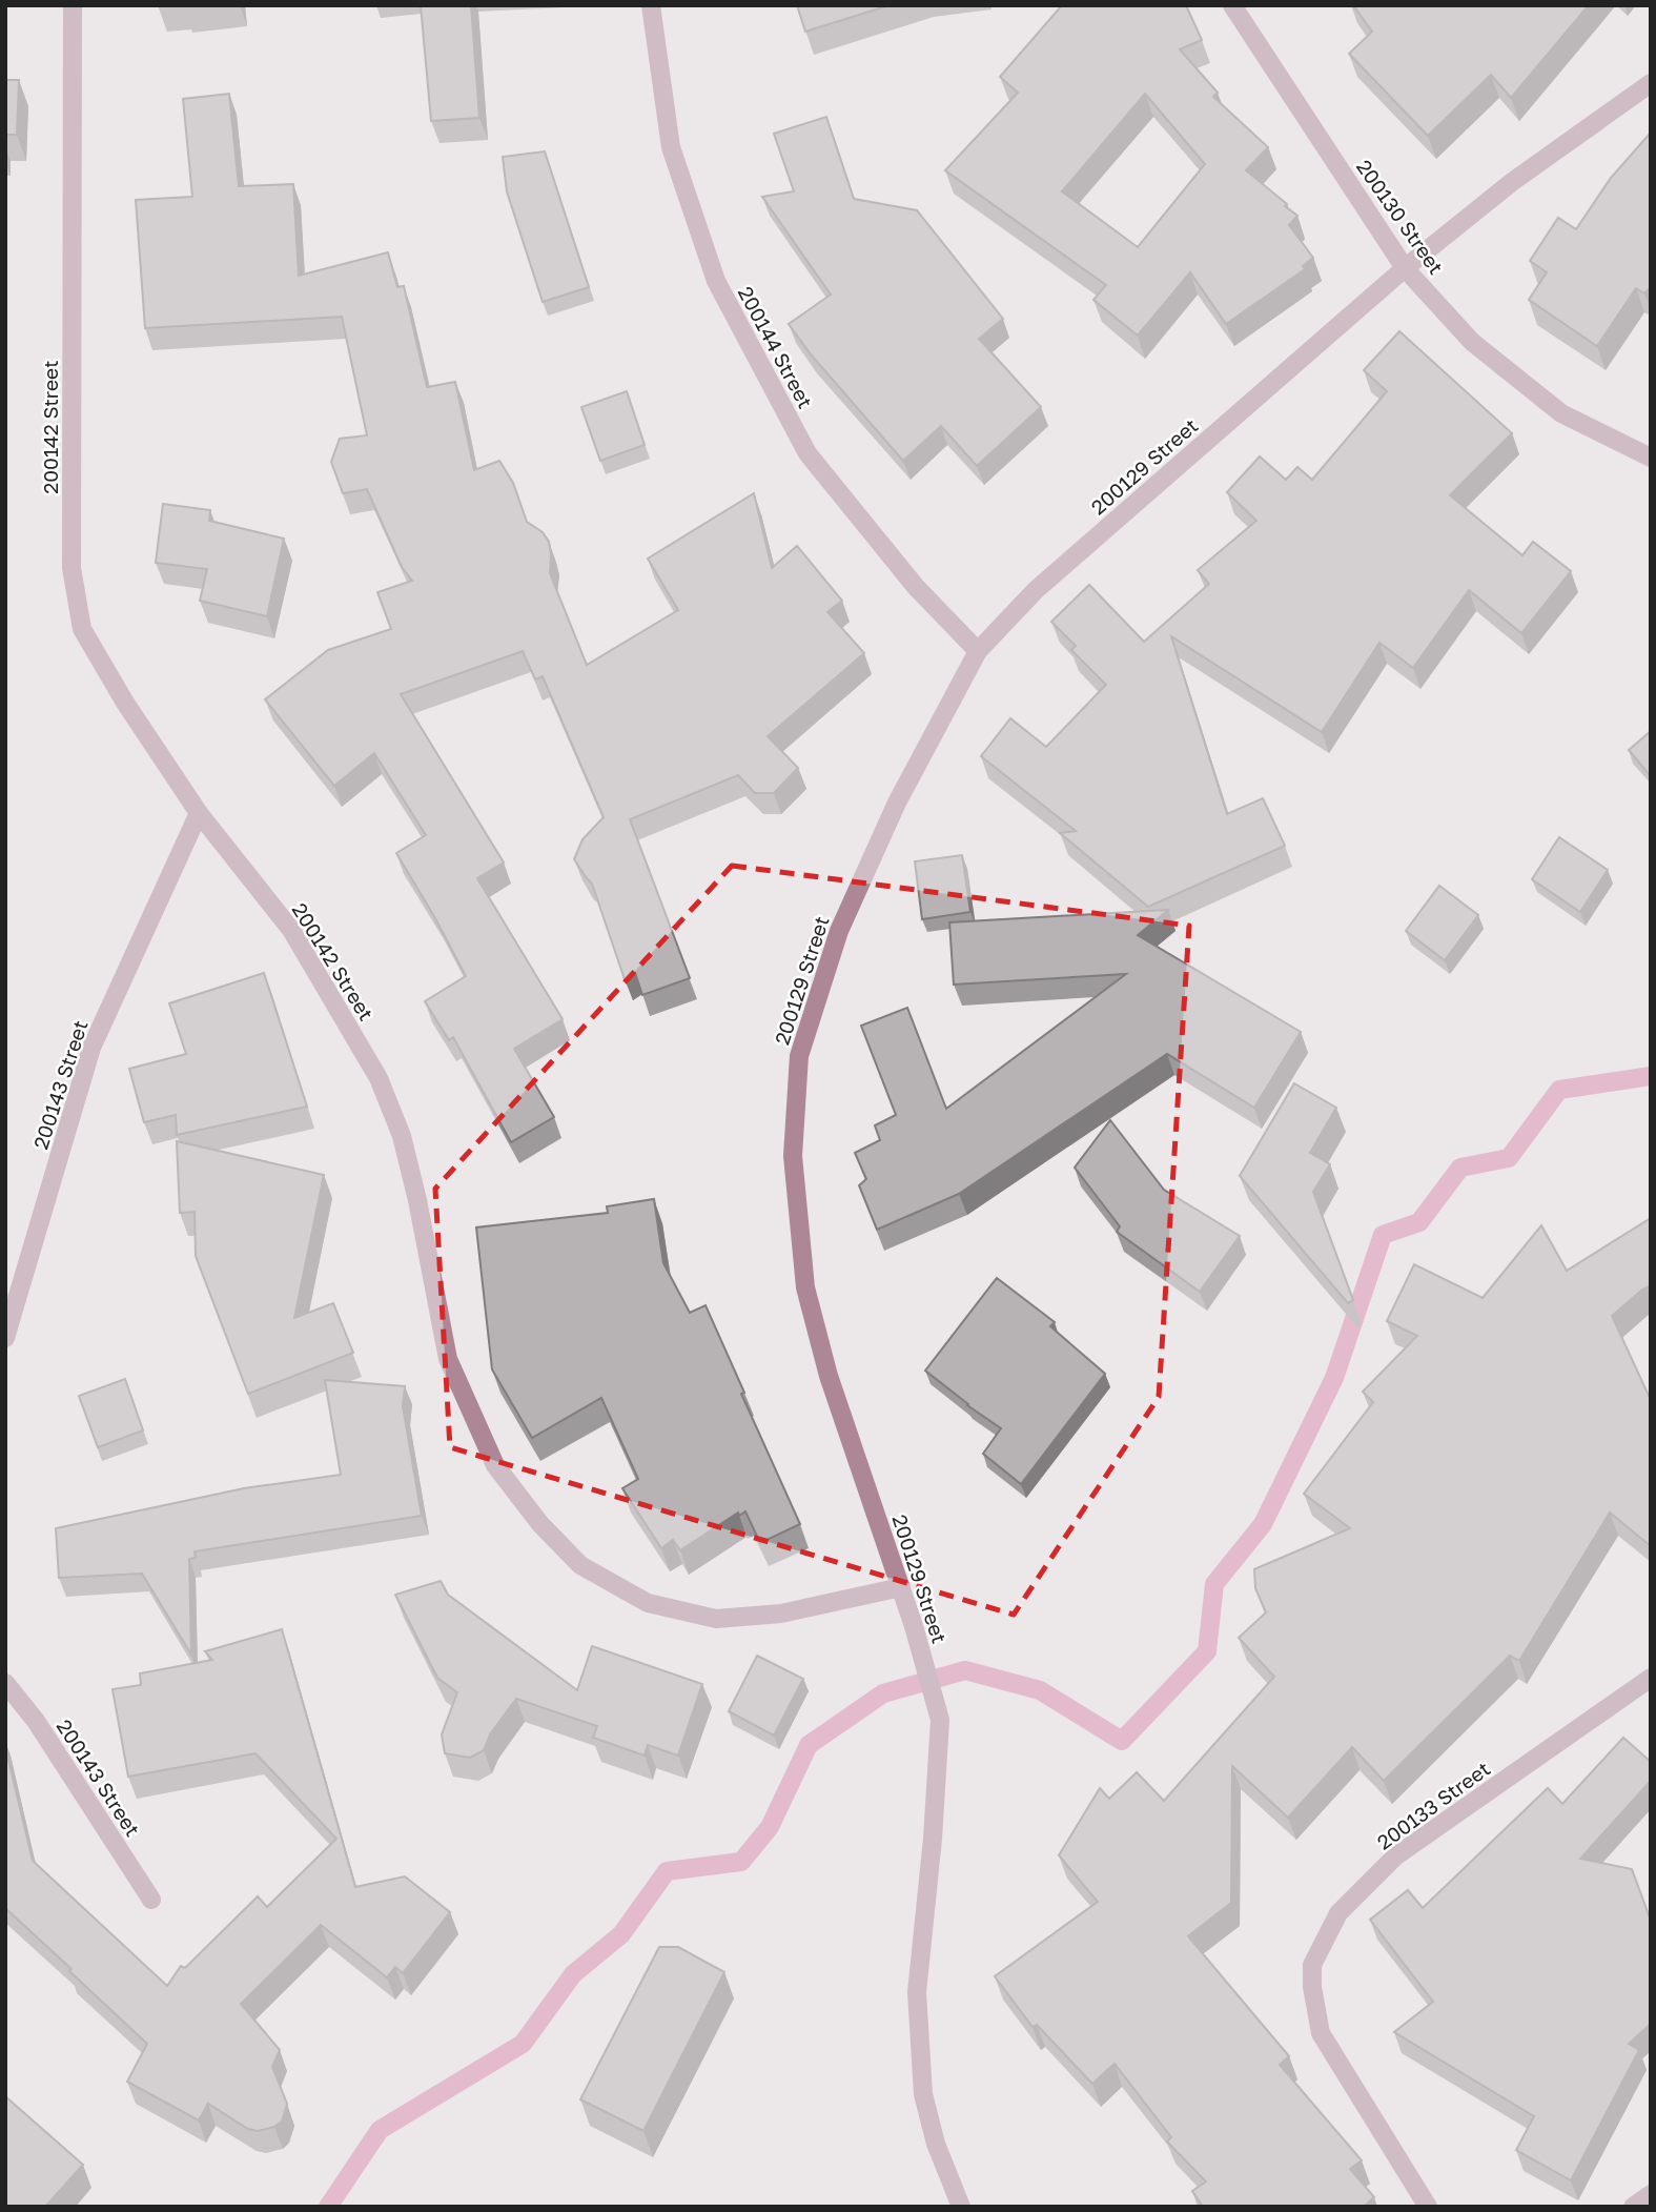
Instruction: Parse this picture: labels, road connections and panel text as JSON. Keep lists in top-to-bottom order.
{
  "streets": {
    "street": [
      "200130 Street",
      "200144 Street",
      "200142 Street",
      "200129 Street",
      "200143 Street",
      "200133 Street"
    ]
  },
  "crossings": [
    ["200130 Street", "200129 Street"],
    ["200144 Street", "200129 Street"],
    ["200142 Street", "200129 Street"],
    ["200142 Street", "200143 Street"]
  ]
}
